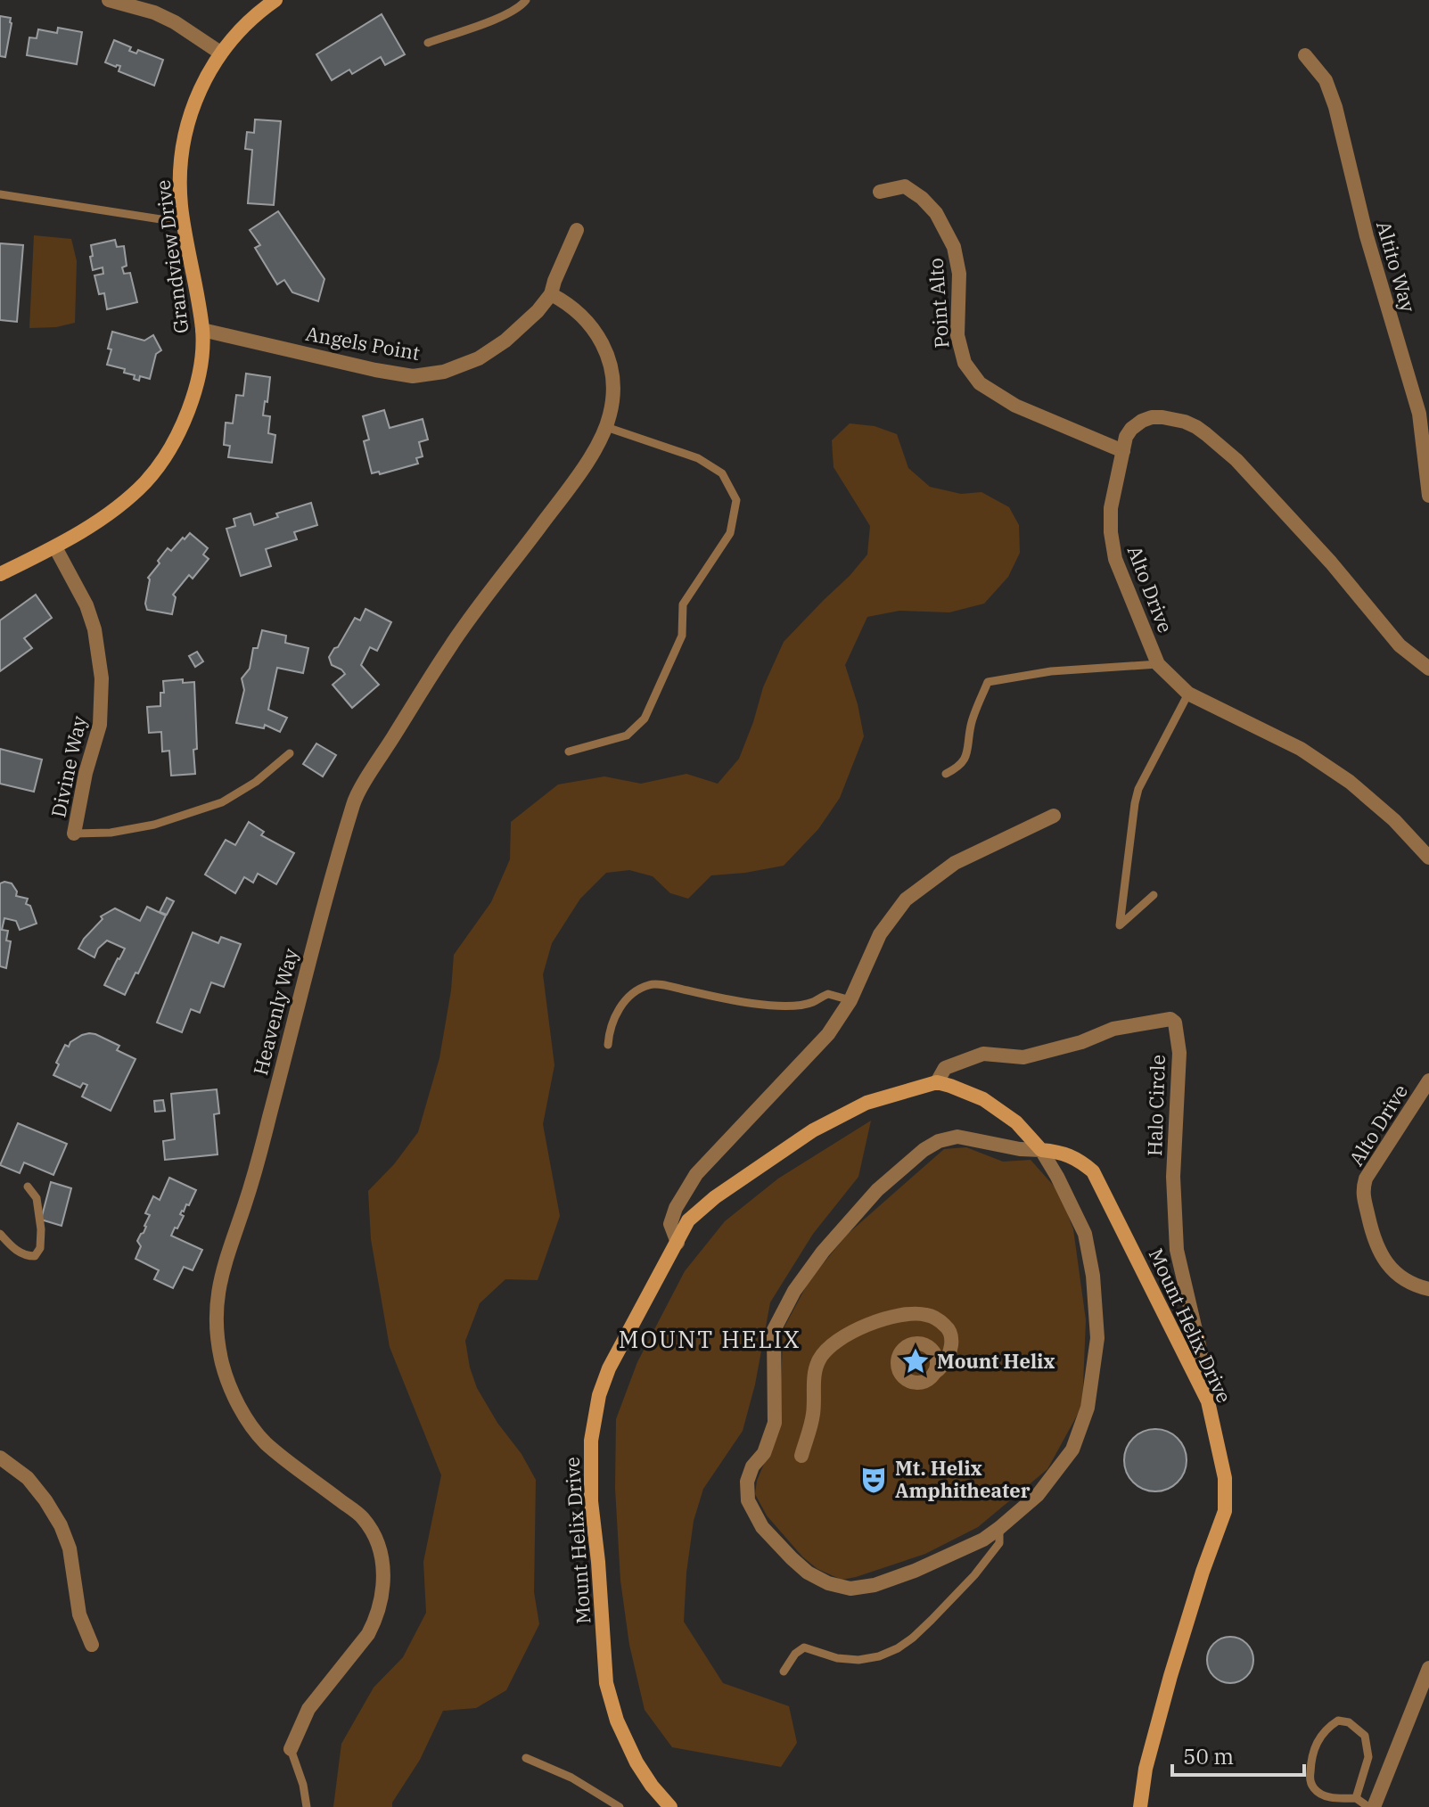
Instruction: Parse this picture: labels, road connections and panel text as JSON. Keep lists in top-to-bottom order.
{
  "streets": {
    "street": [
      "Grandview Drive",
      "Altito Way",
      "Point Alto",
      "Angels Point",
      "Alto Drive",
      "Divine Way",
      "Heavenly Way",
      "Halo Circle",
      "Mount Helix Drive"
    ]
  },
  "crossings": [
    ["Grandview Drive", "Angels Point"],
    ["Grandview Drive", "Divine Way"],
    ["Point Alto", "Alto Drive"],
    ["Angels Point", "Heavenly Way"],
    ["Halo Circle", "Mount Helix Drive"]
  ],
  "districts": ["MOUNT HELIX"],
  "places": {
    "place": ["Mount Helix"],
    "theatre": ["Mt. Helix Amphitheater"]
  },
  "scale_bar": "50 m"
}
